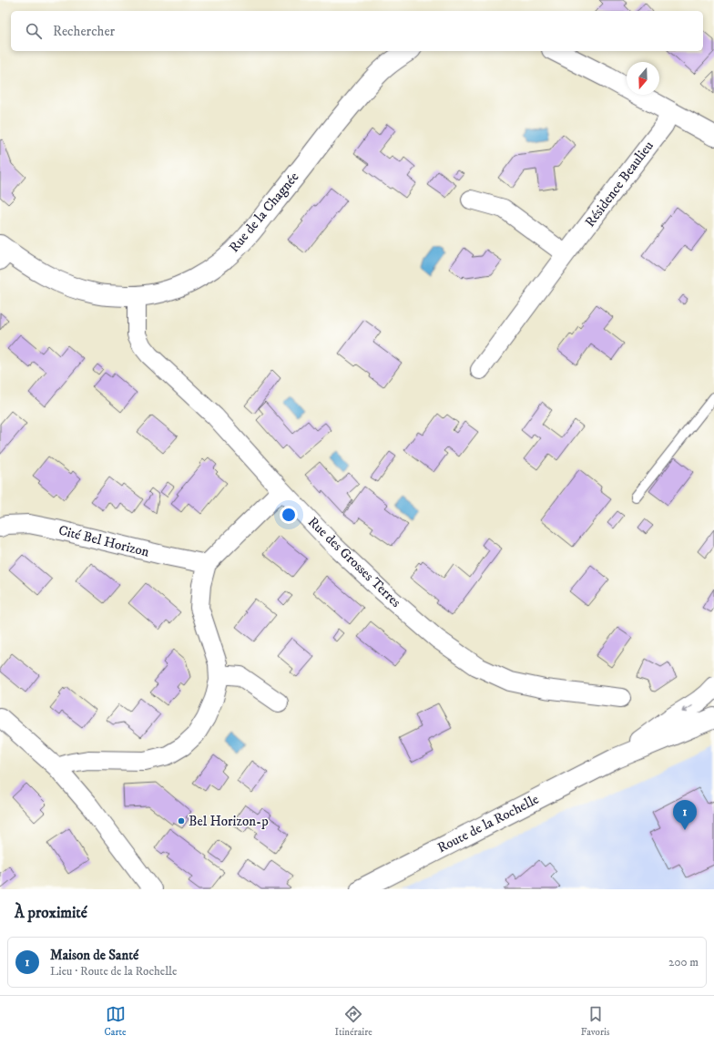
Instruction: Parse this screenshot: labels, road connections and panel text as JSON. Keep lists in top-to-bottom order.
{
  "streets": {
    "street": [
      "Résidence Beaulieu",
      "Rue de la Chagnée",
      "Cité Bel Horizon",
      "Rue des Grosses Terres",
      "Route de la Rochelle"
    ]
  },
  "crossings": [
    ["Rue de la Chagnée", "Rue des Grosses Terres"]
  ],
  "places": ["Bel Horizon-p"],
  "north": "bottom",
  "page": {
    "search": "Rechercher",
    "pins": "1",
    "heading": "À proximité",
    "list": [
      {
        "mark": "1",
        "name": "Maison de Santé",
        "note": "Lieu · Route de la Rochelle",
        "value": "200 m"
      }
    ],
    "nav": ["Carte", "Itinéraire", "Favoris"]
  }
}
